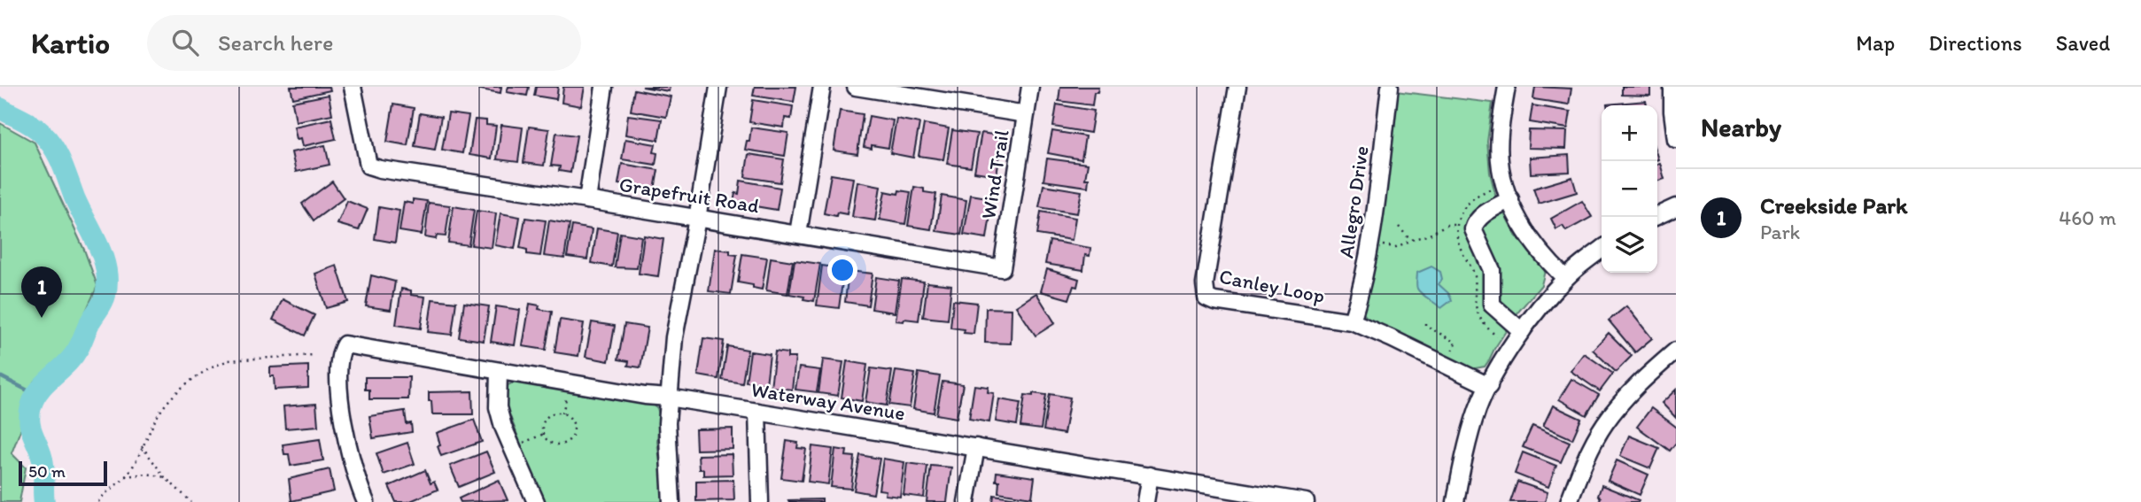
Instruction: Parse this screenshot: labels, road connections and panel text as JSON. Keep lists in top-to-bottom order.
{
  "streets": {
    "street": [
      "Wind Trail",
      "Grapefruit Road",
      "Allegro Drive",
      "Canley Loop",
      "Waterway Avenue"
    ]
  },
  "crossings": [
    ["Wind Trail", "Grapefruit Road"],
    ["Allegro Drive", "Canley Loop"]
  ],
  "scale_bar": "50 m",
  "page": {
    "header": "Kartio",
    "search": "Search here",
    "nav": ["Map", "Directions", "Saved"],
    "heading": "Nearby",
    "map_buttons": ["+", "−"],
    "list": [
      {
        "mark": "1",
        "name": "Creekside Park",
        "note": "Park",
        "value": "460 m"
      }
    ],
    "pins": "1",
    "scale": "50 m"
  }
}
